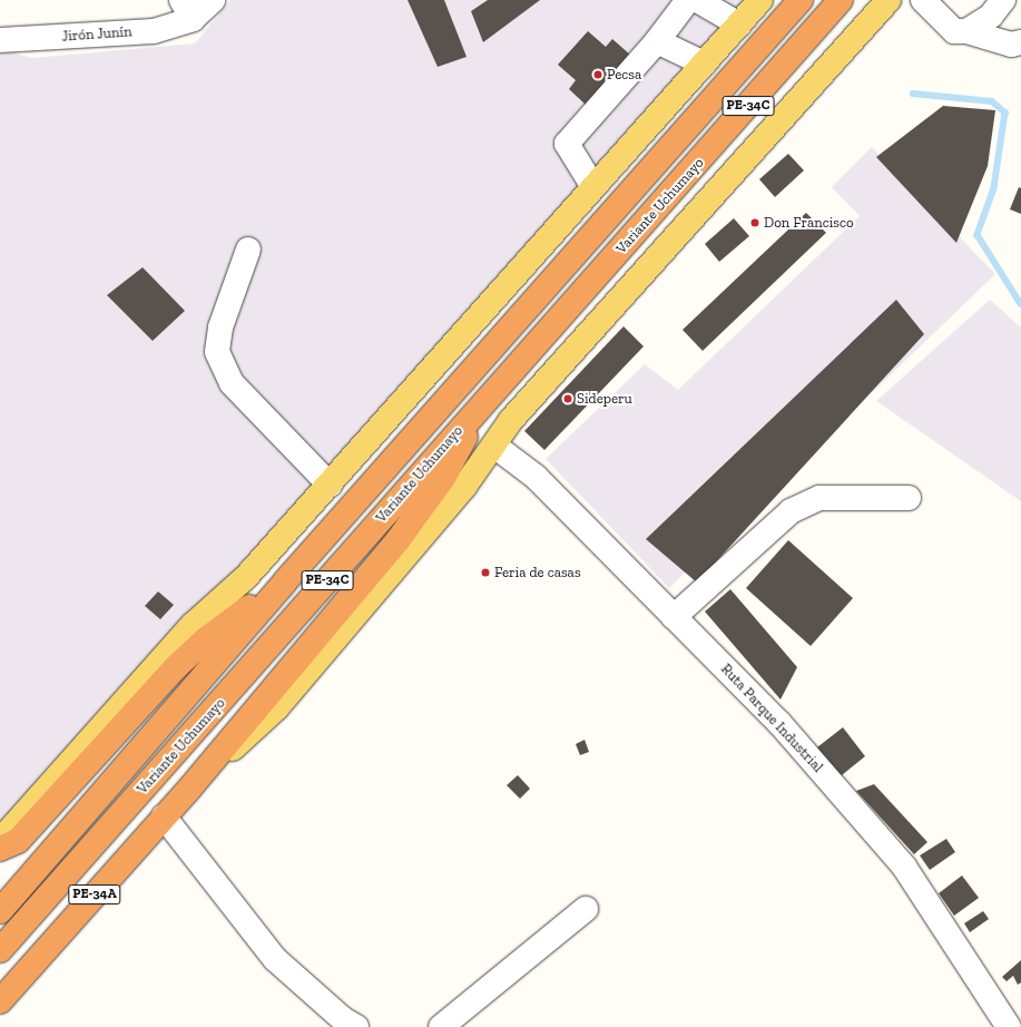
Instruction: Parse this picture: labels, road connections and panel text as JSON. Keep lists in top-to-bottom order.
{
  "streets": {
    "highway": ["PE-34C", "Variante Uchumayo", "PE-34A"],
    "street": ["Jirón Junín", "Ruta Parque Industrial"]
  },
  "crossings": [
    ["Ruta Parque Industrial", "PE-34A"]
  ],
  "places": [
    "Pecsa",
    "Don Francisco",
    "Sideperu",
    "Feria de casas"
  ]
}
